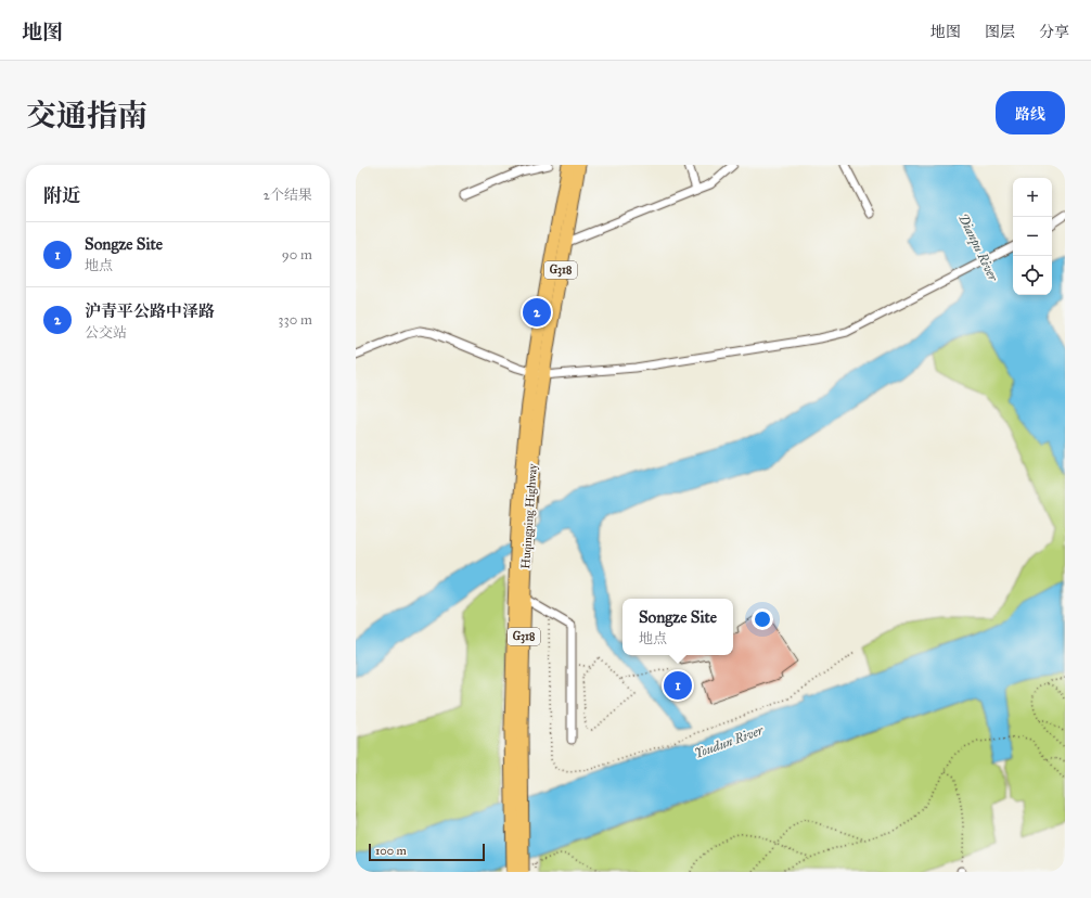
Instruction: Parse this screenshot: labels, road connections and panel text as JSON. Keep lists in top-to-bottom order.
{
  "streets": {
    "highway": ["G318", "Huqingping Highway"]
  },
  "water": ["Dianpu River", "Youdun River"],
  "scale_bar": "100 m",
  "page": {
    "header": "地图",
    "nav": ["地图", "图层", "分享"],
    "title": "交通指南",
    "buttons": "路线",
    "heading": ["附近", "2个结果"],
    "map_buttons": ["+", "−"],
    "list": [
      {
        "mark": "1",
        "name": "Songze Site",
        "note": "地点",
        "value": "90 m"
      },
      {
        "mark": "2",
        "name": "沪青平公路中泽路",
        "note": "公交站",
        "value": "330 m"
      }
    ],
    "pins": ["2", "1"],
    "popup": ["Songze Site", "地点"],
    "scale": "100 m"
  }
}
